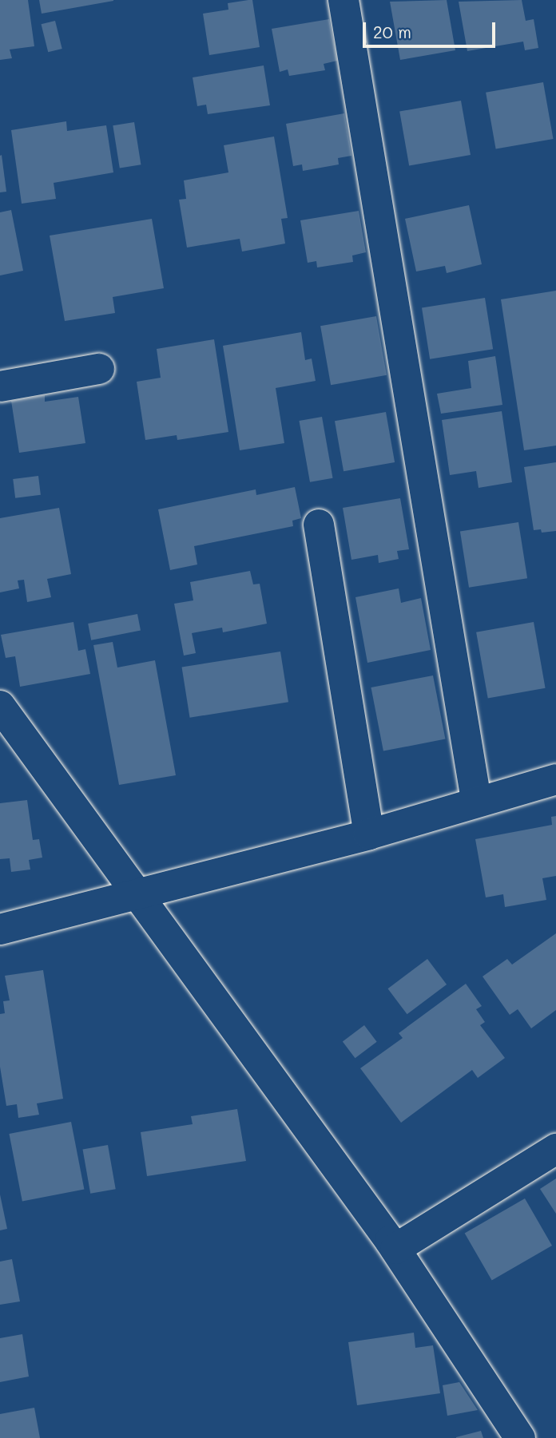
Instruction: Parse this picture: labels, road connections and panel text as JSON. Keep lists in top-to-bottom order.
{
  "scale_bar": "20 m"
}
